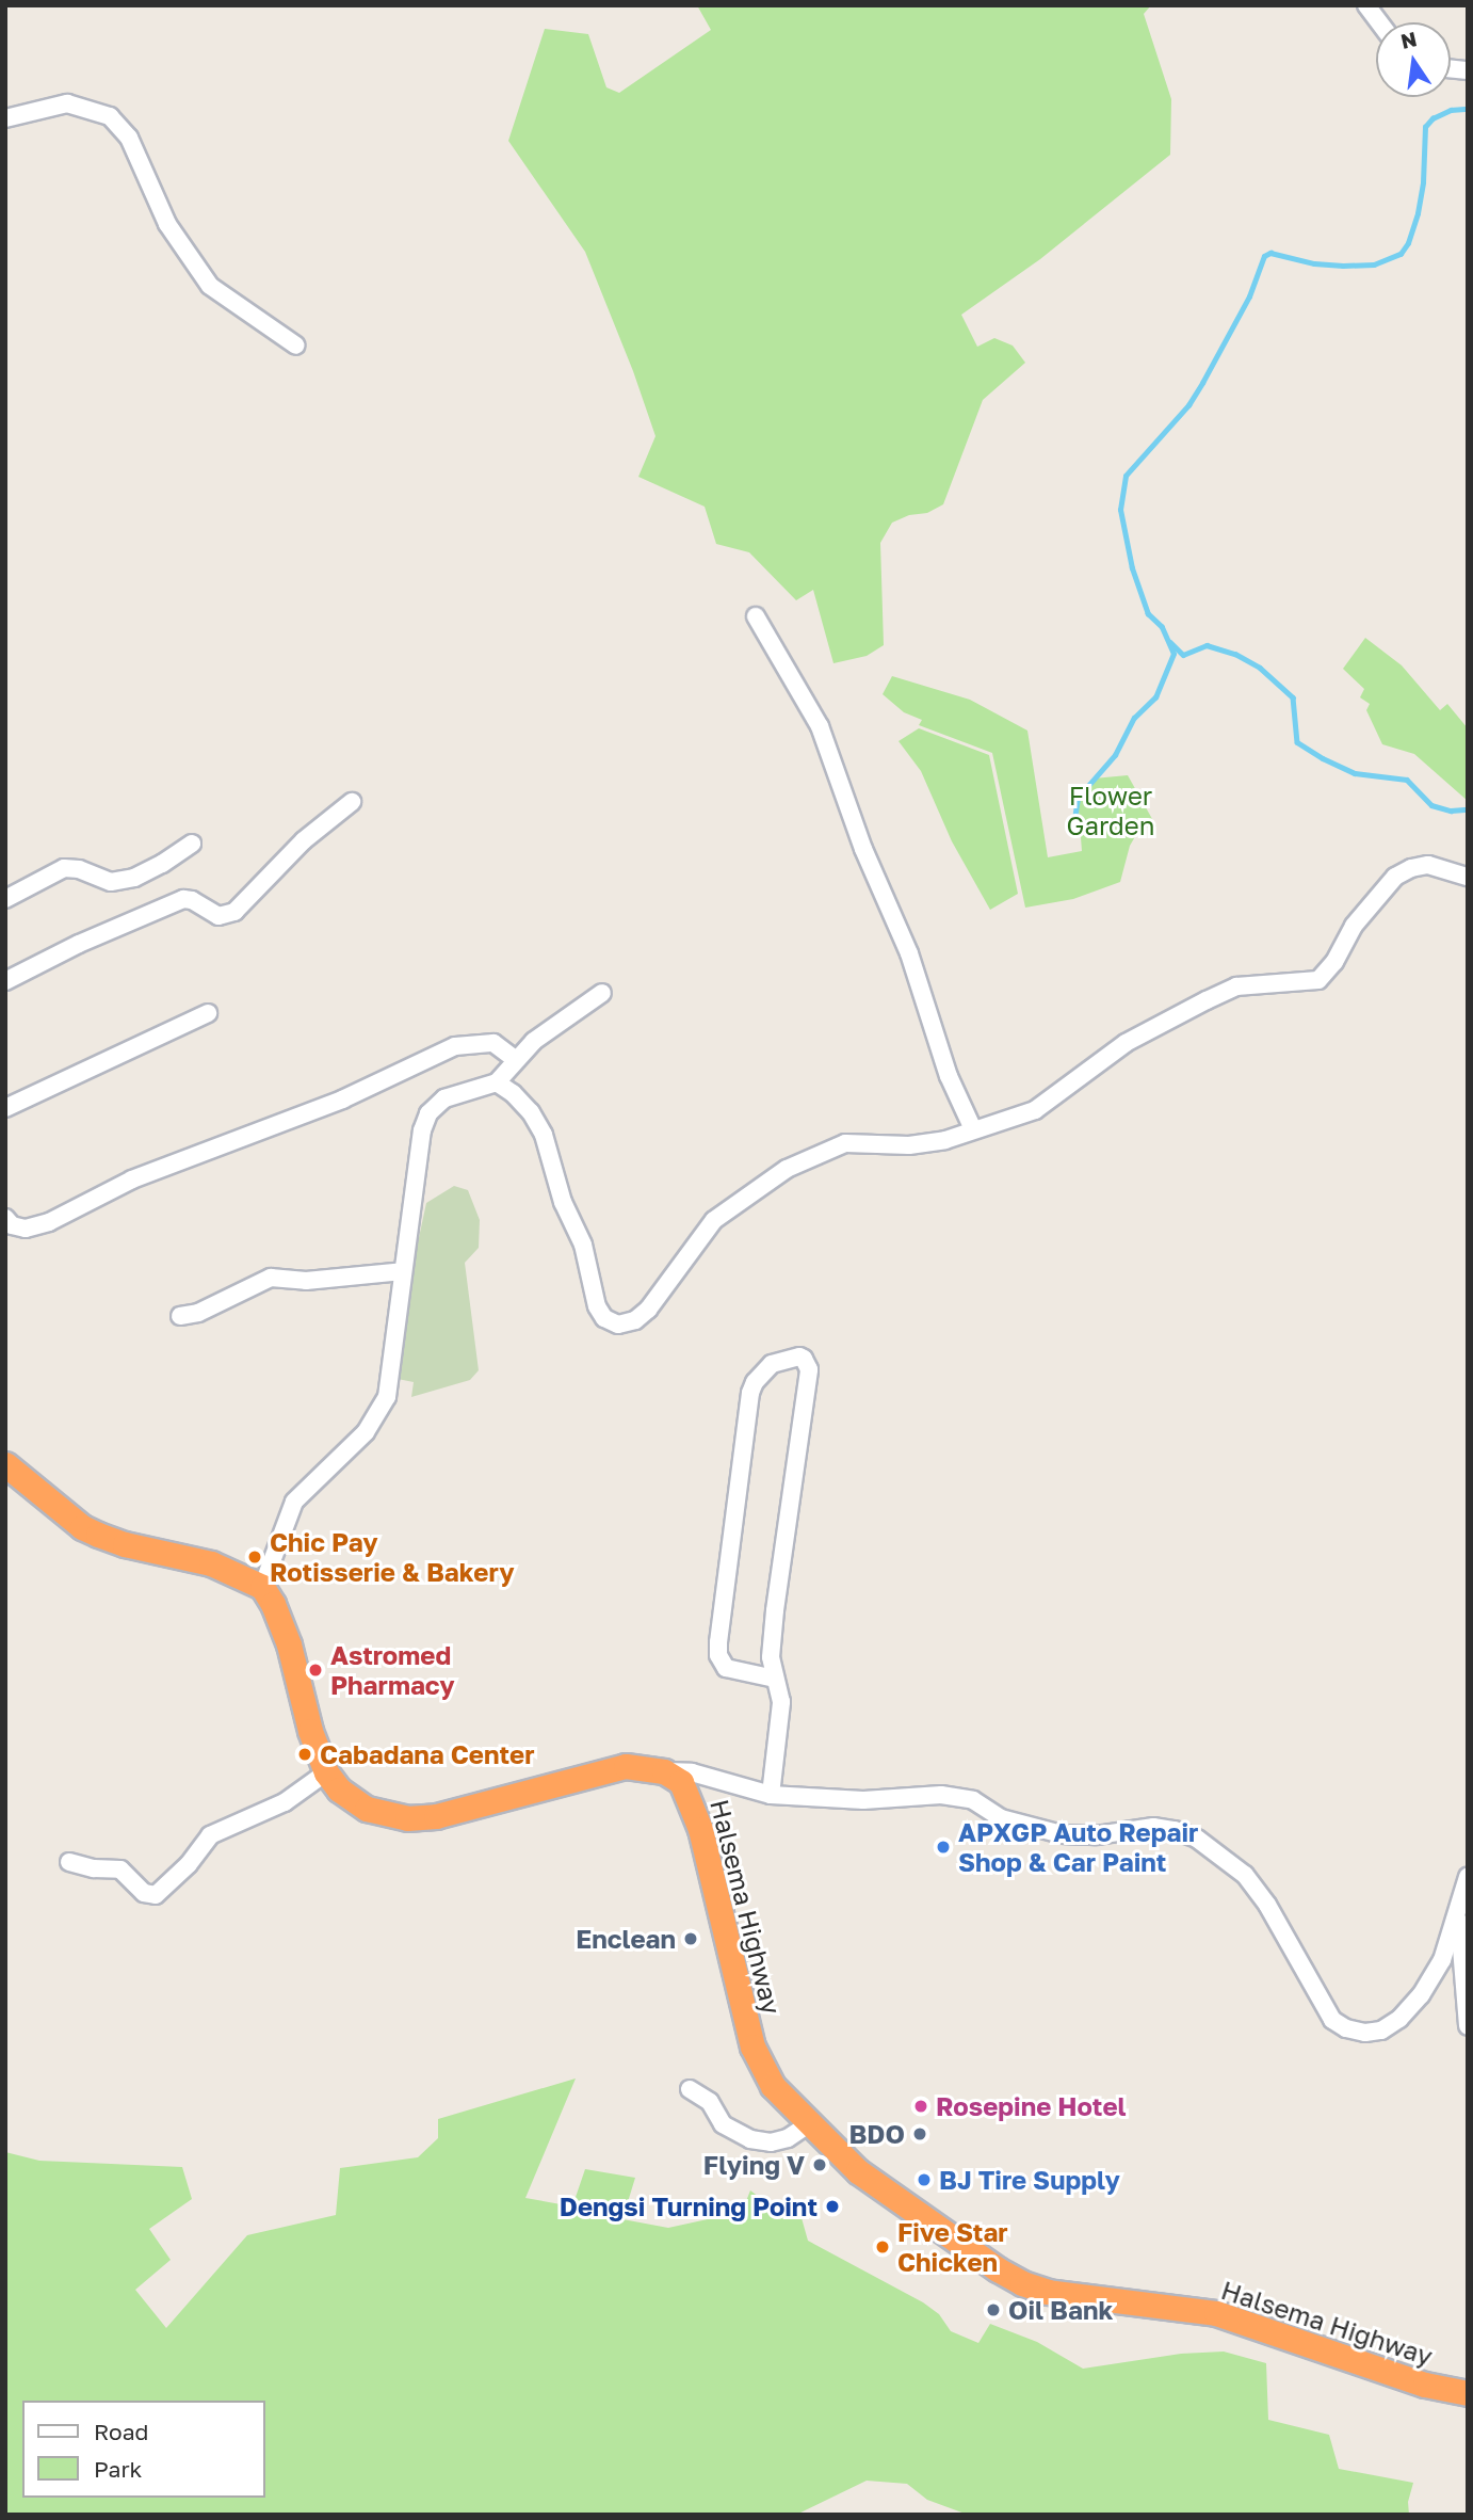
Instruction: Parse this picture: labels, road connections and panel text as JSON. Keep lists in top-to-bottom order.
{
  "streets": {
    "highway": ["Halsema Highway"]
  },
  "parks": ["Flower Garden"],
  "places": [
    "Chic Pay Rotisserie & Bakery",
    "Astromed Pharmacy",
    "Cabadana Center",
    "APXGP Auto Repair Shop & Car Paint",
    "Enclean",
    "Rosepine Hotel",
    "BDO",
    "Flying V",
    "BJ Tire Supply",
    "Dengsi Turning Point",
    "Five Star Chicken",
    "Oil Bank"
  ],
  "legend": ["Road", "Park"],
  "north": "top"
}
